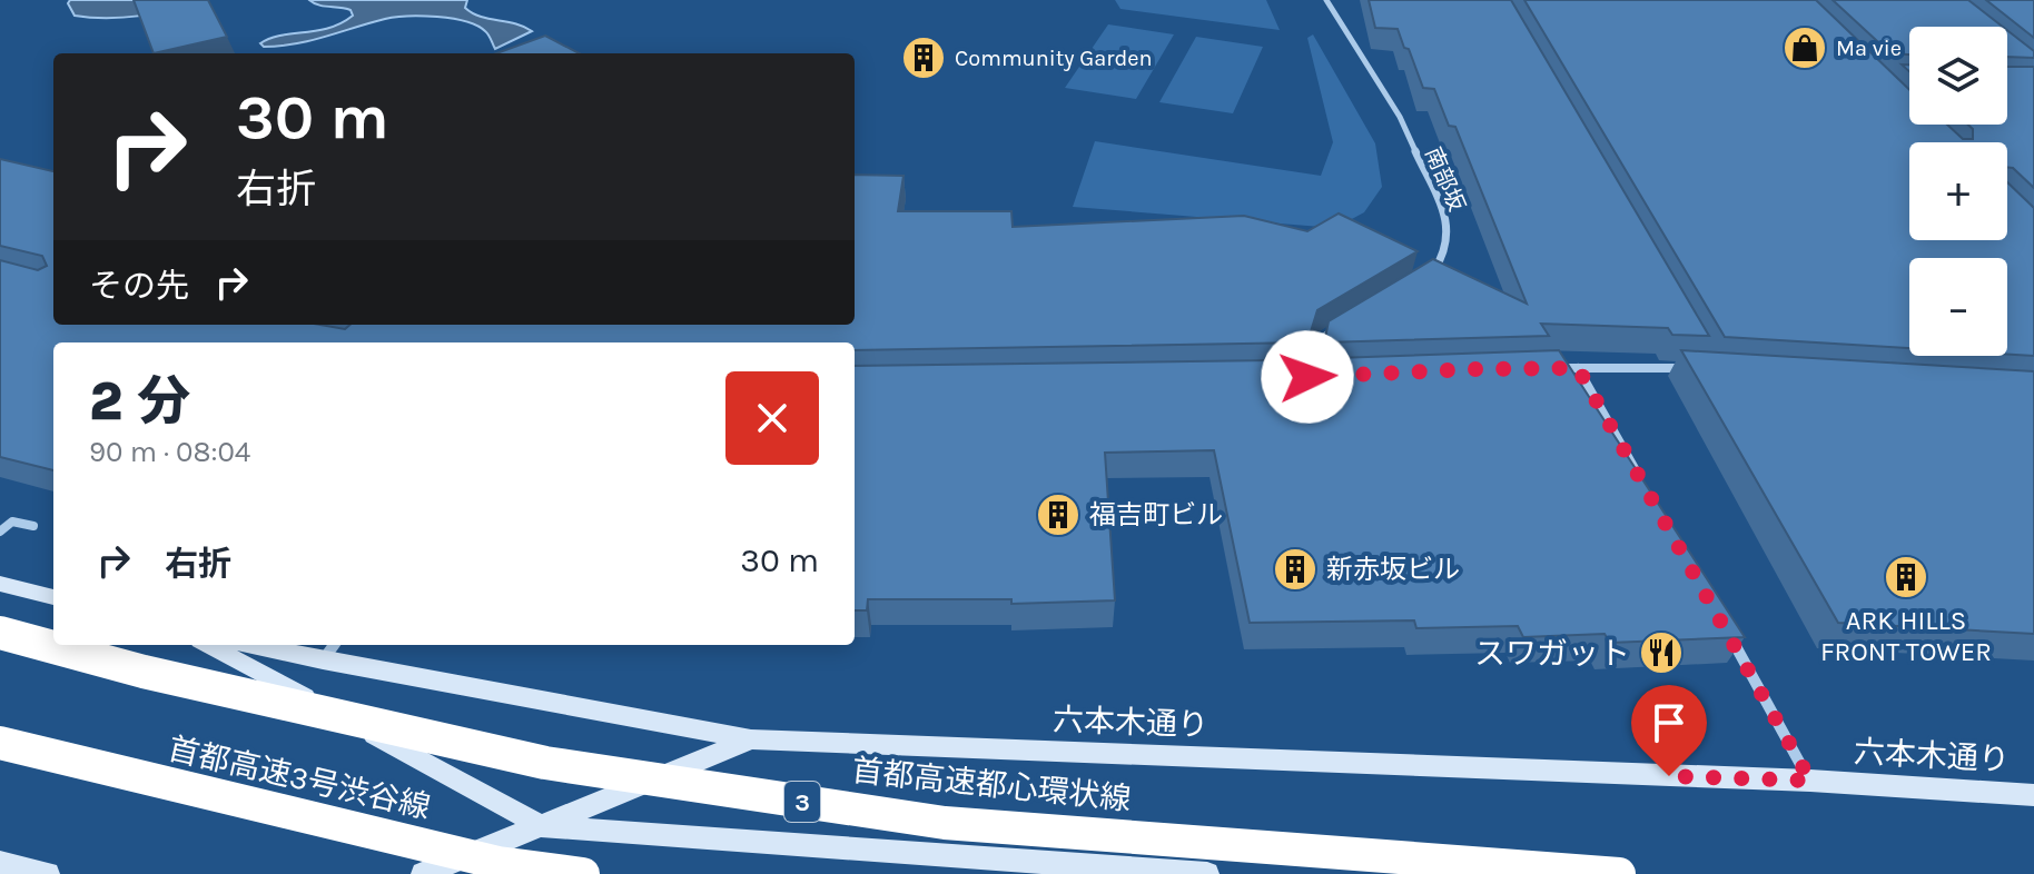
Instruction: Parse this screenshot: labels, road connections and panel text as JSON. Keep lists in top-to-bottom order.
{
  "streets": {
    "highway": ["首都高速3号渋谷線", "首都高速都心環状線", "3"],
    "main road": ["六本木通り"],
    "street": ["南部坂"]
  },
  "places": {
    "shop": ["Ma vie"],
    "building": [
      "Community Garden",
      "福吉町ビル",
      "新赤坂ビル",
      "ARK HILLS FRONT TOWER"
    ],
    "restaurant": ["スワガット"]
  },
  "page": {
    "map_buttons": ["+", "−"],
    "turn": ["30 m", "右折"],
    "then": "その先",
    "heading": ["2 分", "90 m · 08:04"],
    "list": [
      {
        "name": "右折",
        "value": "30 m"
      }
    ]
  }
}
